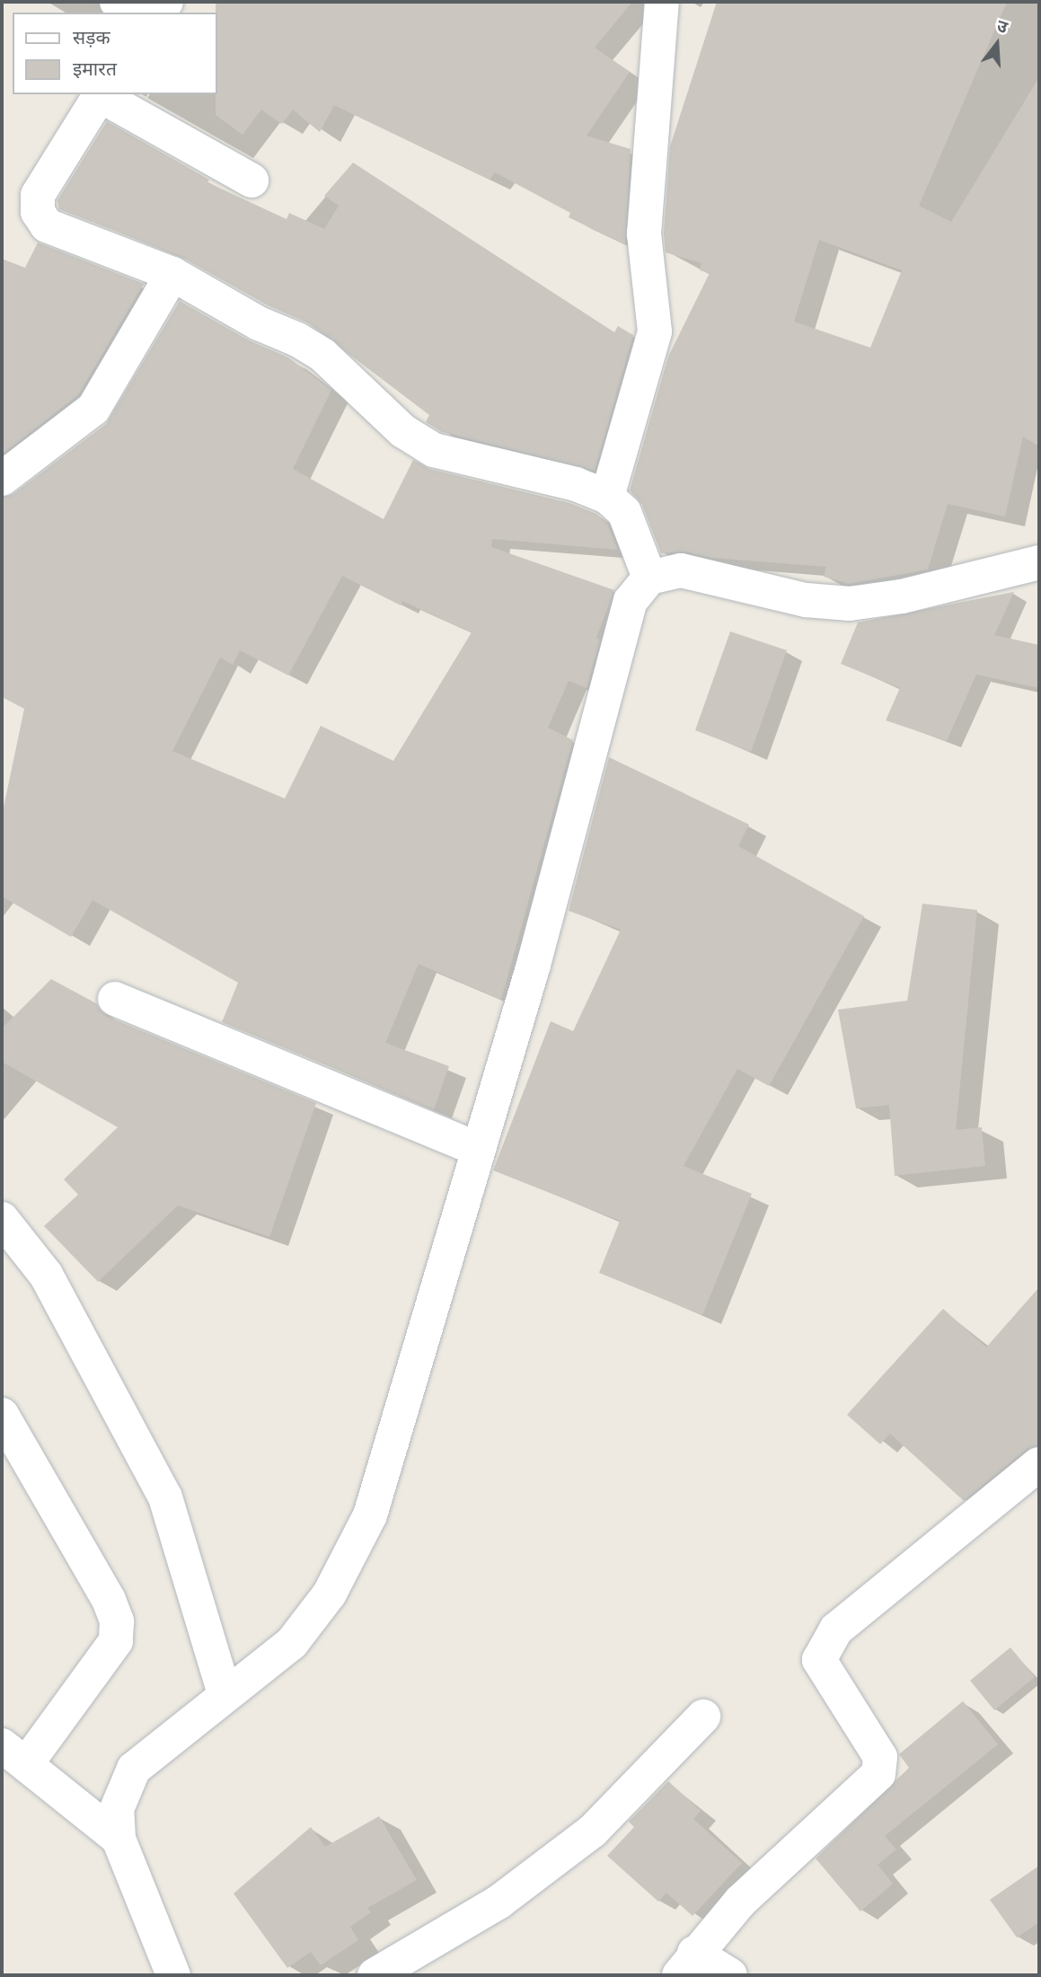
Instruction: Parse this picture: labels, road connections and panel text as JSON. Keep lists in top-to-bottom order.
{
  "legend": ["सड़क", "इमारत"],
  "north": "top"
}
